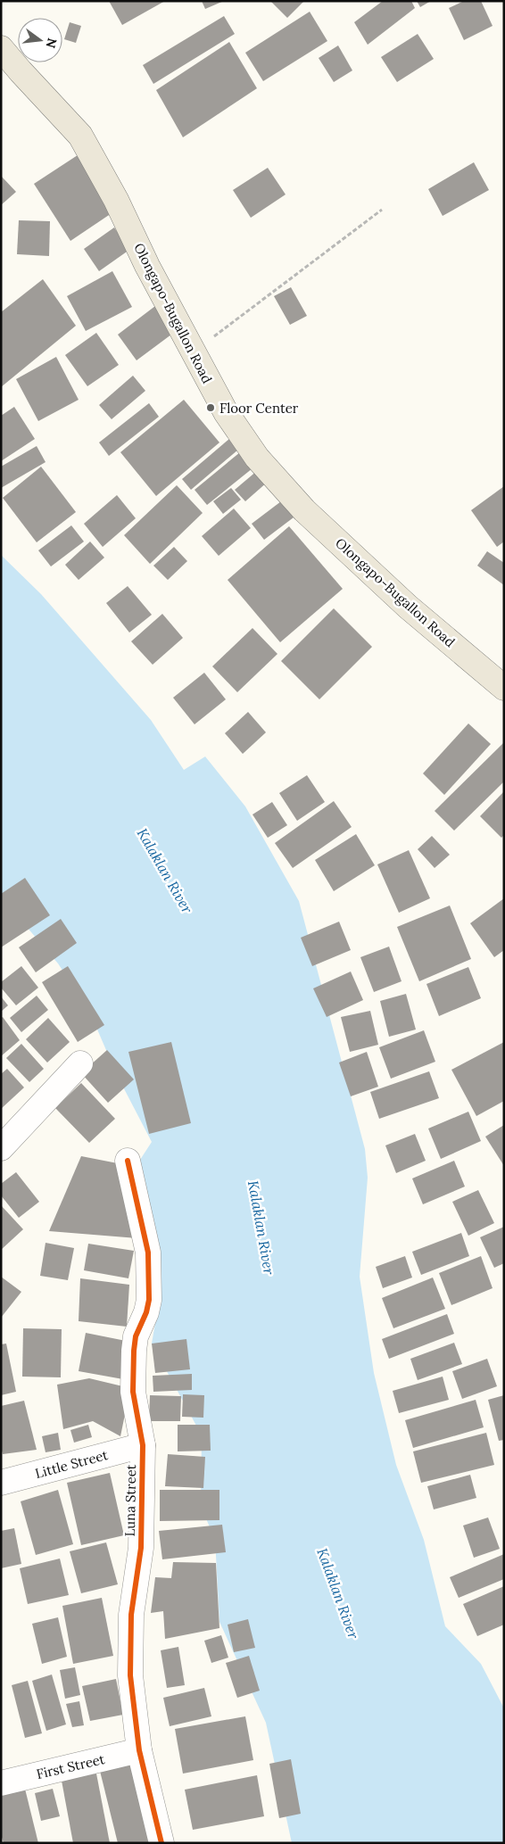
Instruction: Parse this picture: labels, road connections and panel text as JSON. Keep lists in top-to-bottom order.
{
  "streets": {
    "main road": ["Olongapo-Bugallon Road"],
    "street": ["Little Street", "Luna Street", "First Street"]
  },
  "crossings": [
    ["Little Street", "Luna Street"],
    ["Luna Street", "First Street"]
  ],
  "water": ["Kalaklan River"],
  "places": ["Floor Center"],
  "north": "right"
}
